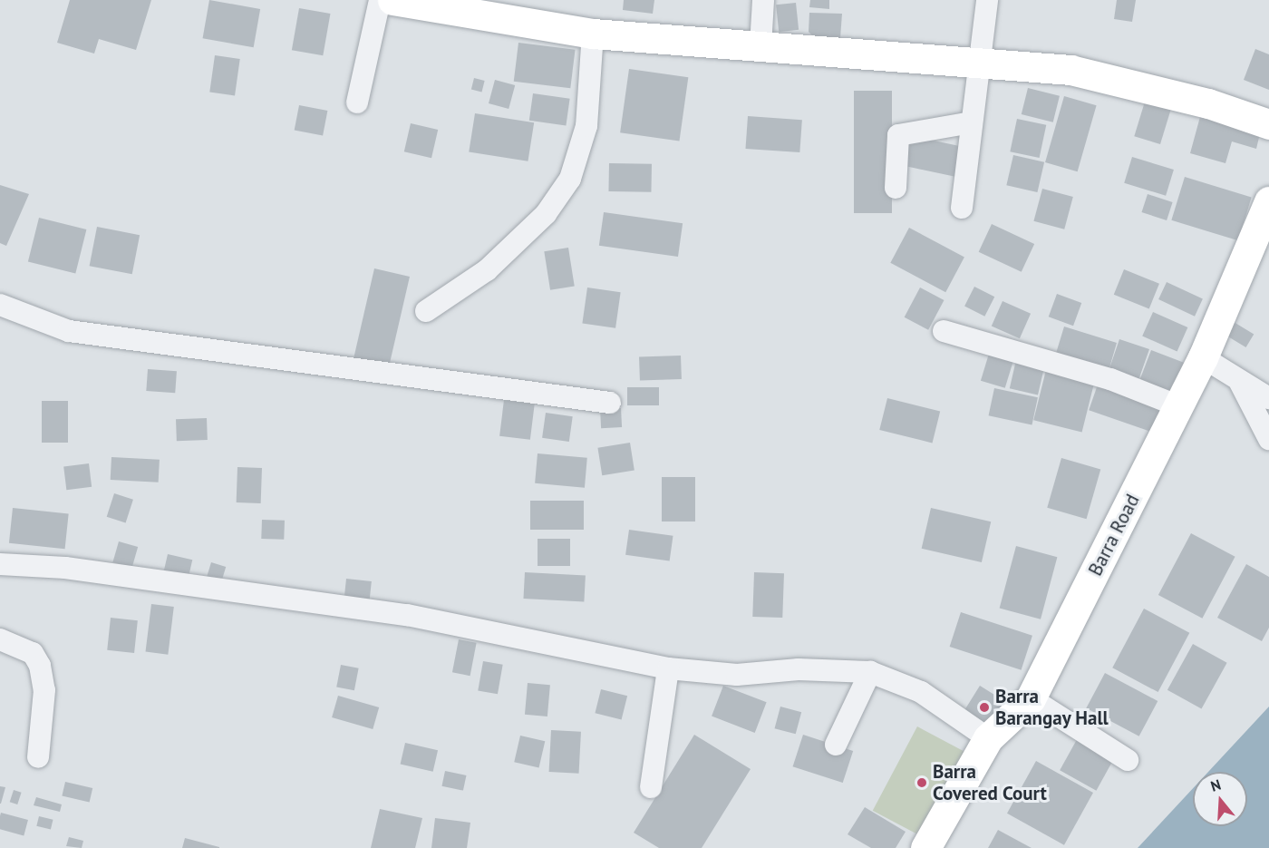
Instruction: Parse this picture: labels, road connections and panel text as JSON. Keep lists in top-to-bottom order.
{
  "streets": {
    "street": ["Barra Road"]
  },
  "places": ["Barra Barangay Hall", "Barra Covered Court"],
  "north": "top"
}
